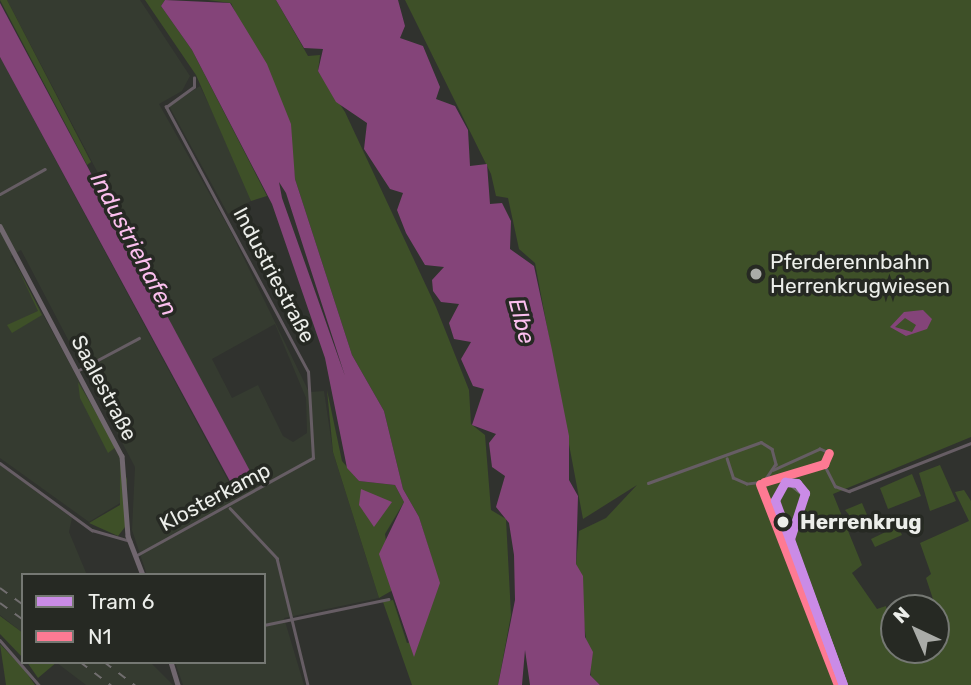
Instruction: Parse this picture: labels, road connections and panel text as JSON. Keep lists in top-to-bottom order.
{
  "streets": {
    "main road": ["Saalestraße"],
    "street": ["Industriestraße", "Klosterkamp"]
  },
  "crossings": [
    ["Industriestraße", "Klosterkamp"],
    ["Saalestraße", "Klosterkamp"]
  ],
  "water": ["Industriehafen", "Elbe"],
  "places": ["Pferderennbahn Herrenkrugwiesen", "Herrenkrug"],
  "lines": ["transit line N1", "tram line 6"],
  "legend": ["Tram 6", "N1"],
  "north": "top left"
}
